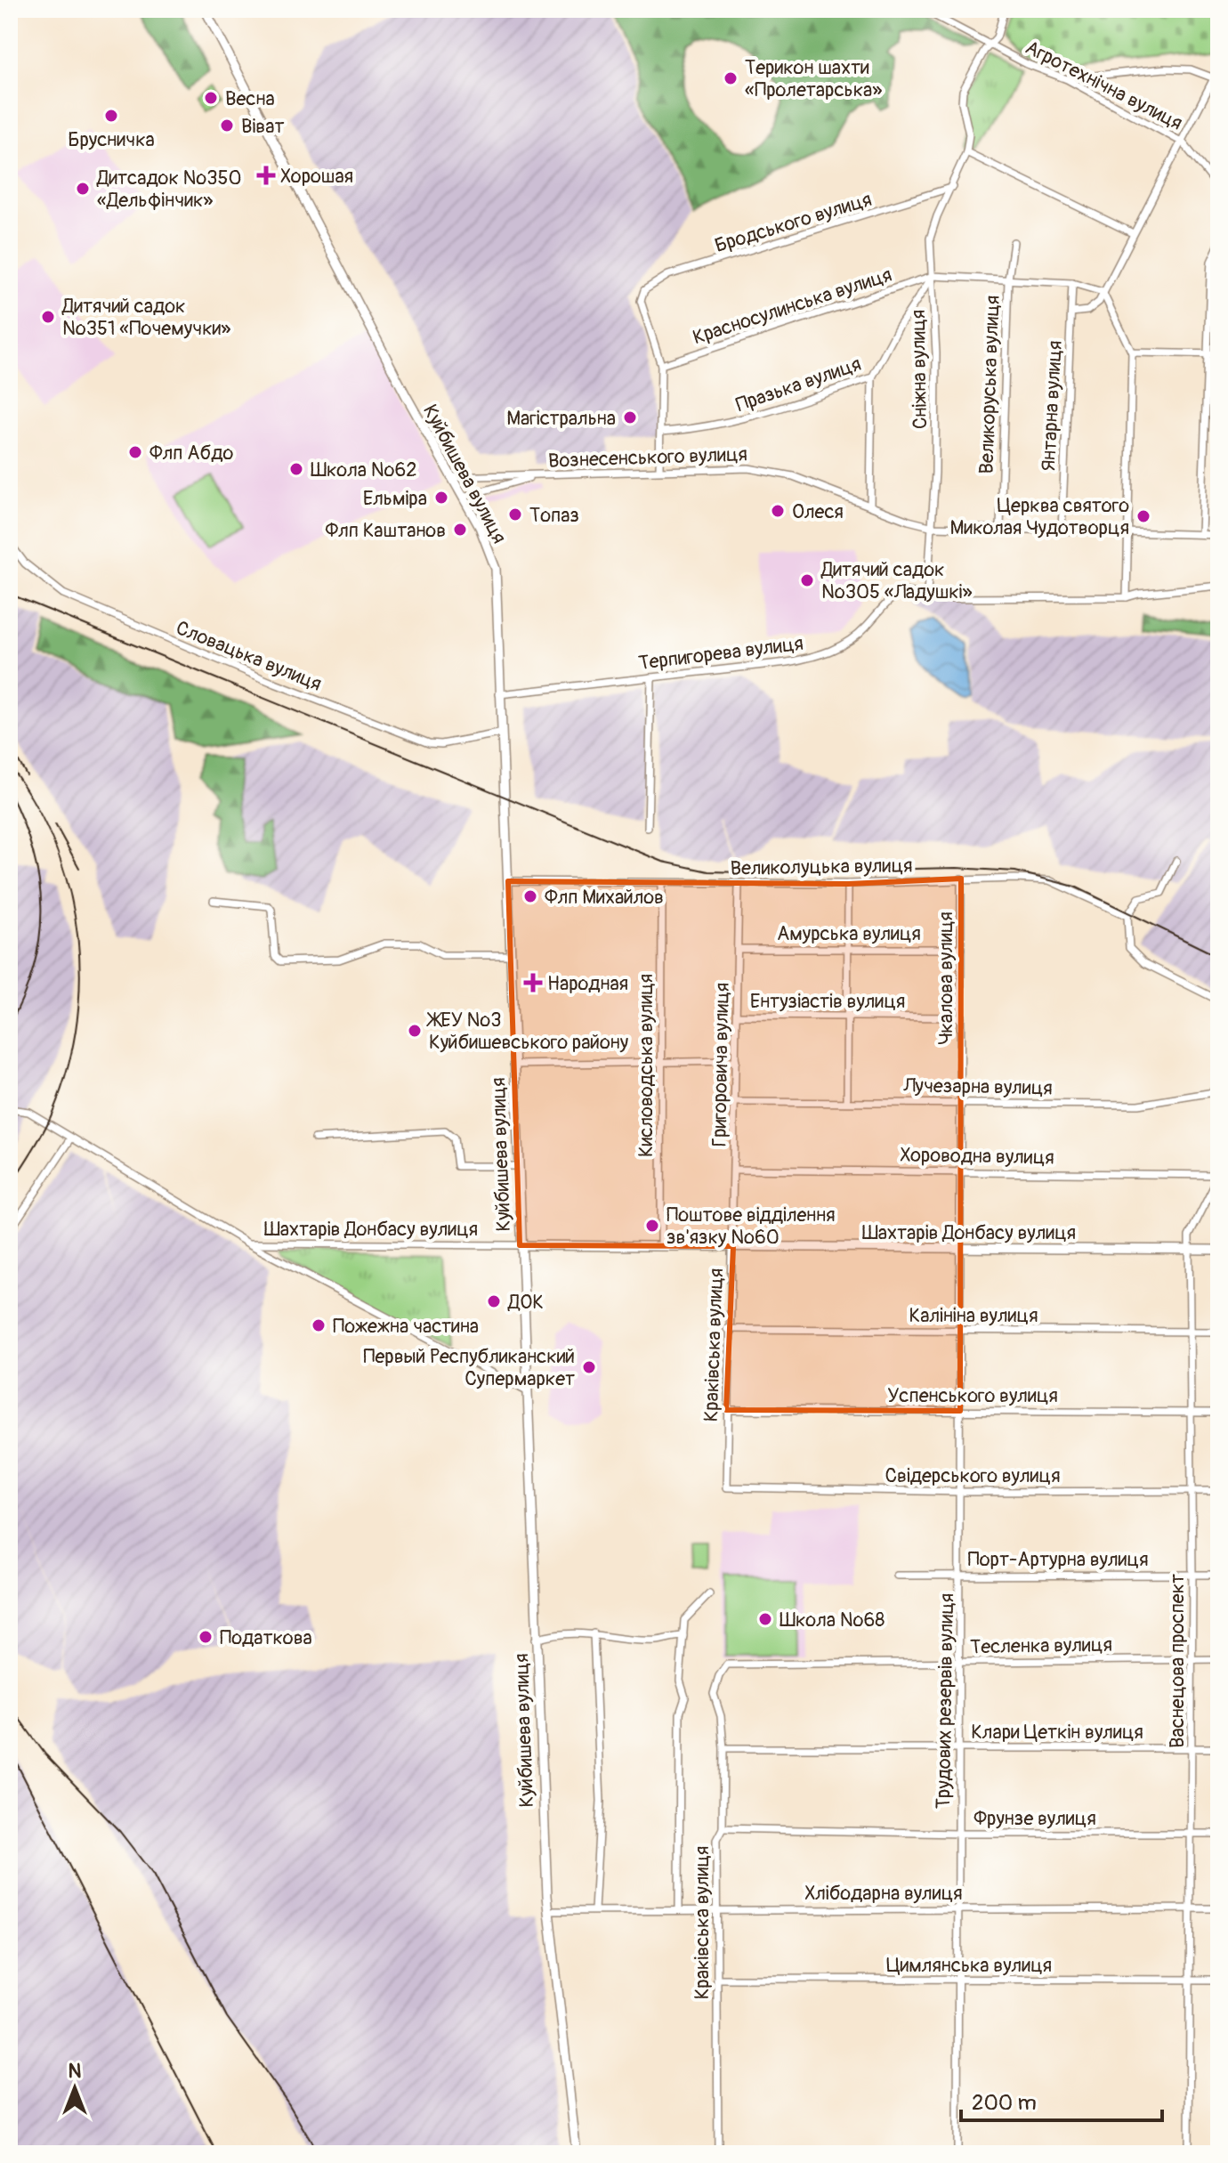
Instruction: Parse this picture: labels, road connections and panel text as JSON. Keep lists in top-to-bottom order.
{
  "streets": {
    "main road": ["Куйбишева вулиця", "Шахтарів Донбасу вулиця"],
    "street": [
      "Агротехнічна вулиця",
      "Бродського вулиця",
      "Красносулинська вулиця",
      "Сніжна вулиця",
      "Празька вулиця",
      "Великоруська вулиця",
      "Янтарна вулиця",
      "Вознесенського вулиця",
      "Терпигорева вулиця",
      "Словацька вулиця",
      "Великолуцька вулиця",
      "Амурська вулиця",
      "Чкалова вулиця",
      "Ентузіастів вулиця",
      "Григоровича вулиця",
      "Кисловодська вулиця",
      "Лучезарна вулиця",
      "Хороводна вулиця",
      "Калініна вулиця",
      "Краківська вулиця",
      "Успенського вулиця",
      "Свідерського вулиця",
      "Порт-Артурна вулиця",
      "Тесленка вулиця",
      "Васнецова проспект",
      "Трудових резервів вулиця",
      "Клари Цеткін вулиця",
      "Фрунзе вулиця",
      "Хлібодарна вулиця",
      "Цимлянська вулиця"
    ]
  },
  "crossings": [
    ["Бродського вулиця", "Красносулинська вулиця"],
    ["Бродського вулиця", "Сніжна вулиця"],
    ["Красносулинська вулиця", "Сніжна вулиця"],
    ["Красносулинська вулиця", "Празька вулиця"],
    ["Сніжна вулиця", "Празька вулиця"],
    ["Сніжна вулиця", "Вознесенського вулиця"],
    ["Сніжна вулиця", "Терпигорева вулиця"],
    ["Великоруська вулиця", "Вознесенського вулиця"],
    ["Янтарна вулиця", "Вознесенського вулиця"],
    ["Вознесенського вулиця", "Куйбишева вулиця"],
    ["Куйбишева вулиця", "Терпигорева вулиця"],
    ["Куйбишева вулиця", "Словацька вулиця"],
    ["Куйбишева вулиця", "Великолуцька вулиця"],
    ["Куйбишева вулиця", "Шахтарів Донбасу вулиця"],
    ["Куйбишева вулиця", "Хлібодарна вулиця"],
    ["Великолуцька вулиця", "Чкалова вулиця"],
    ["Великолуцька вулиця", "Григоровича вулиця"],
    ["Великолуцька вулиця", "Кисловодська вулиця"],
    ["Амурська вулиця", "Чкалова вулиця"],
    ["Амурська вулиця", "Григоровича вулиця"],
    ["Чкалова вулиця", "Ентузіастів вулиця"],
    ["Чкалова вулиця", "Лучезарна вулиця"],
    ["Чкалова вулиця", "Хороводна вулиця"],
    ["Чкалова вулиця", "Шахтарів Донбасу вулиця"],
    ["Чкалова вулиця", "Трудових резервів вулиця"],
    ["Ентузіастів вулиця", "Григоровича вулиця"],
    ["Григоровича вулиця", "Лучезарна вулиця"],
    ["Григоровича вулиця", "Хороводна вулиця"],
    ["Григоровича вулиця", "Шахтарів Донбасу вулиця"],
    ["Григоровича вулиця", "Краківська вулиця"],
    ["Кисловодська вулиця", "Шахтарів Донбасу вулиця"],
    ["Хороводна вулиця", "Васнецова проспект"],
    ["Шахтарів Донбасу вулиця", "Краківська вулиця"],
    ["Шахтарів Донбасу вулиця", "Васнецова проспект"],
    ["Шахтарів Донбасу вулиця", "Трудових резервів вулиця"],
    ["Калініна вулиця", "Краківська вулиця"],
    ["Калініна вулиця", "Васнецова проспект"],
    ["Калініна вулиця", "Трудових резервів вулиця"],
    ["Краківська вулиця", "Успенського вулиця"],
    ["Краківська вулиця", "Свідерського вулиця"],
    ["Краківська вулиця", "Тесленка вулиця"],
    ["Краківська вулиця", "Клари Цеткін вулиця"],
    ["Краківська вулиця", "Фрунзе вулиця"],
    ["Краківська вулиця", "Хлібодарна вулиця"],
    ["Краківська вулиця", "Цимлянська вулиця"],
    ["Успенського вулиця", "Васнецова проспект"],
    ["Успенського вулиця", "Трудових резервів вулиця"],
    ["Свідерського вулиця", "Васнецова проспект"],
    ["Свідерського вулиця", "Трудових резервів вулиця"],
    ["Порт-Артурна вулиця", "Васнецова проспект"],
    ["Порт-Артурна вулиця", "Трудових резервів вулиця"],
    ["Тесленка вулиця", "Васнецова проспект"],
    ["Тесленка вулиця", "Трудових резервів вулиця"],
    ["Васнецова проспект", "Клари Цеткін вулиця"],
    ["Васнецова проспект", "Фрунзе вулиця"],
    ["Васнецова проспект", "Хлібодарна вулиця"],
    ["Васнецова проспект", "Цимлянська вулиця"],
    ["Трудових резервів вулиця", "Клари Цеткін вулиця"],
    ["Трудових резервів вулиця", "Фрунзе вулиця"],
    ["Трудових резервів вулиця", "Хлібодарна вулиця"],
    ["Трудових резервів вулиця", "Цимлянська вулиця"]
  ],
  "places": {
    "other": [
      "Терикон шахти «Пролетарська»",
      "Весна",
      "Брусничка",
      "Віват",
      "Дитсадок №350 «Дельфінчик»",
      "Дитячий садок №351 «Почемучки»",
      "Магістральна",
      "Флп Абдо",
      "Школа №62",
      "Ельміра",
      "Олеся",
      "Топаз",
      "Церква святого Миколая Чудотворця",
      "Флп Каштанов",
      "Дитячий садок №305 «Ладушкі»",
      "Флп Михайлов",
      "ЖЕУ №3 Куйбишевського району",
      "Поштове відділення зв'язку №60",
      "ДОК",
      "Пожежна частина",
      "Первый Республиканский Супермаркет",
      "Школа №68",
      "Податкова"
    ],
    "health": ["Хорошая", "Народная"]
  },
  "scale_bar": "200 m",
  "north": "top"
}
